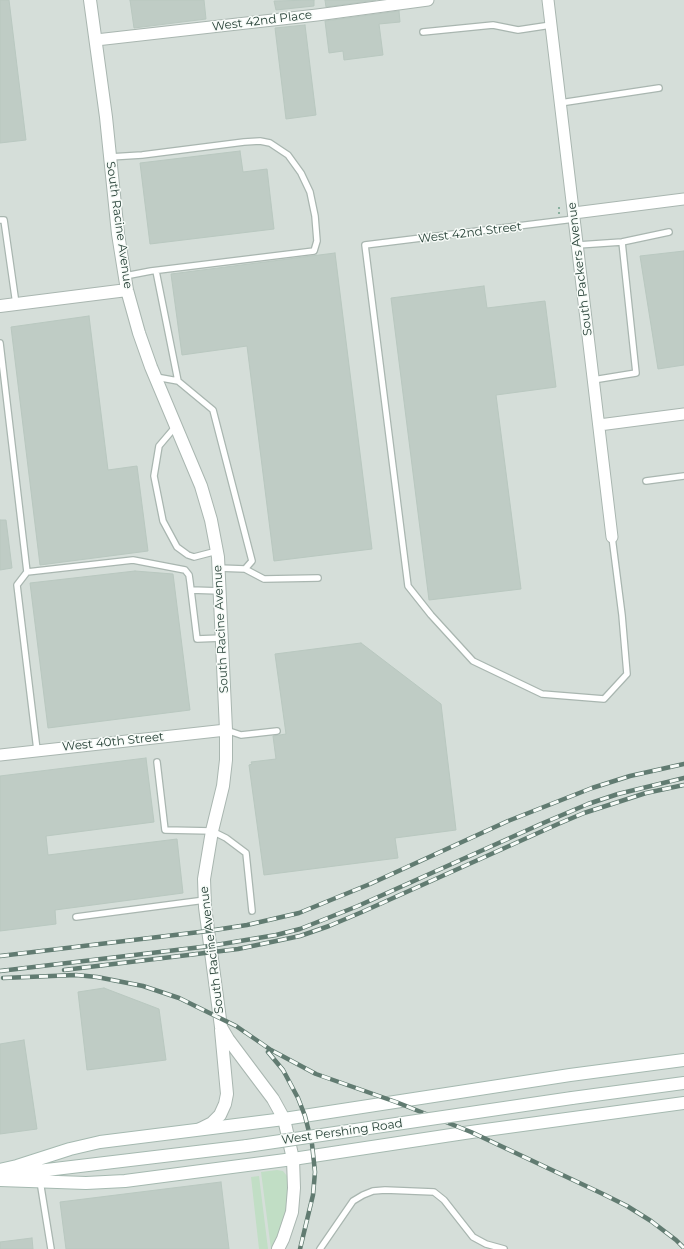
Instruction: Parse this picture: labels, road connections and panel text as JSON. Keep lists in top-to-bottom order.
{
  "streets": {
    "main road": ["South Racine Avenue", "West Pershing Road"],
    "street": [
      "West 42nd Place",
      "West 42nd Street",
      "South Packers Avenue",
      "West 40th Street"
    ]
  },
  "crossings": [
    ["West 42nd Place", "South Racine Avenue"],
    ["South Racine Avenue", "West 40th Street"],
    ["West 42nd Street", "South Packers Avenue"]
  ]
}
